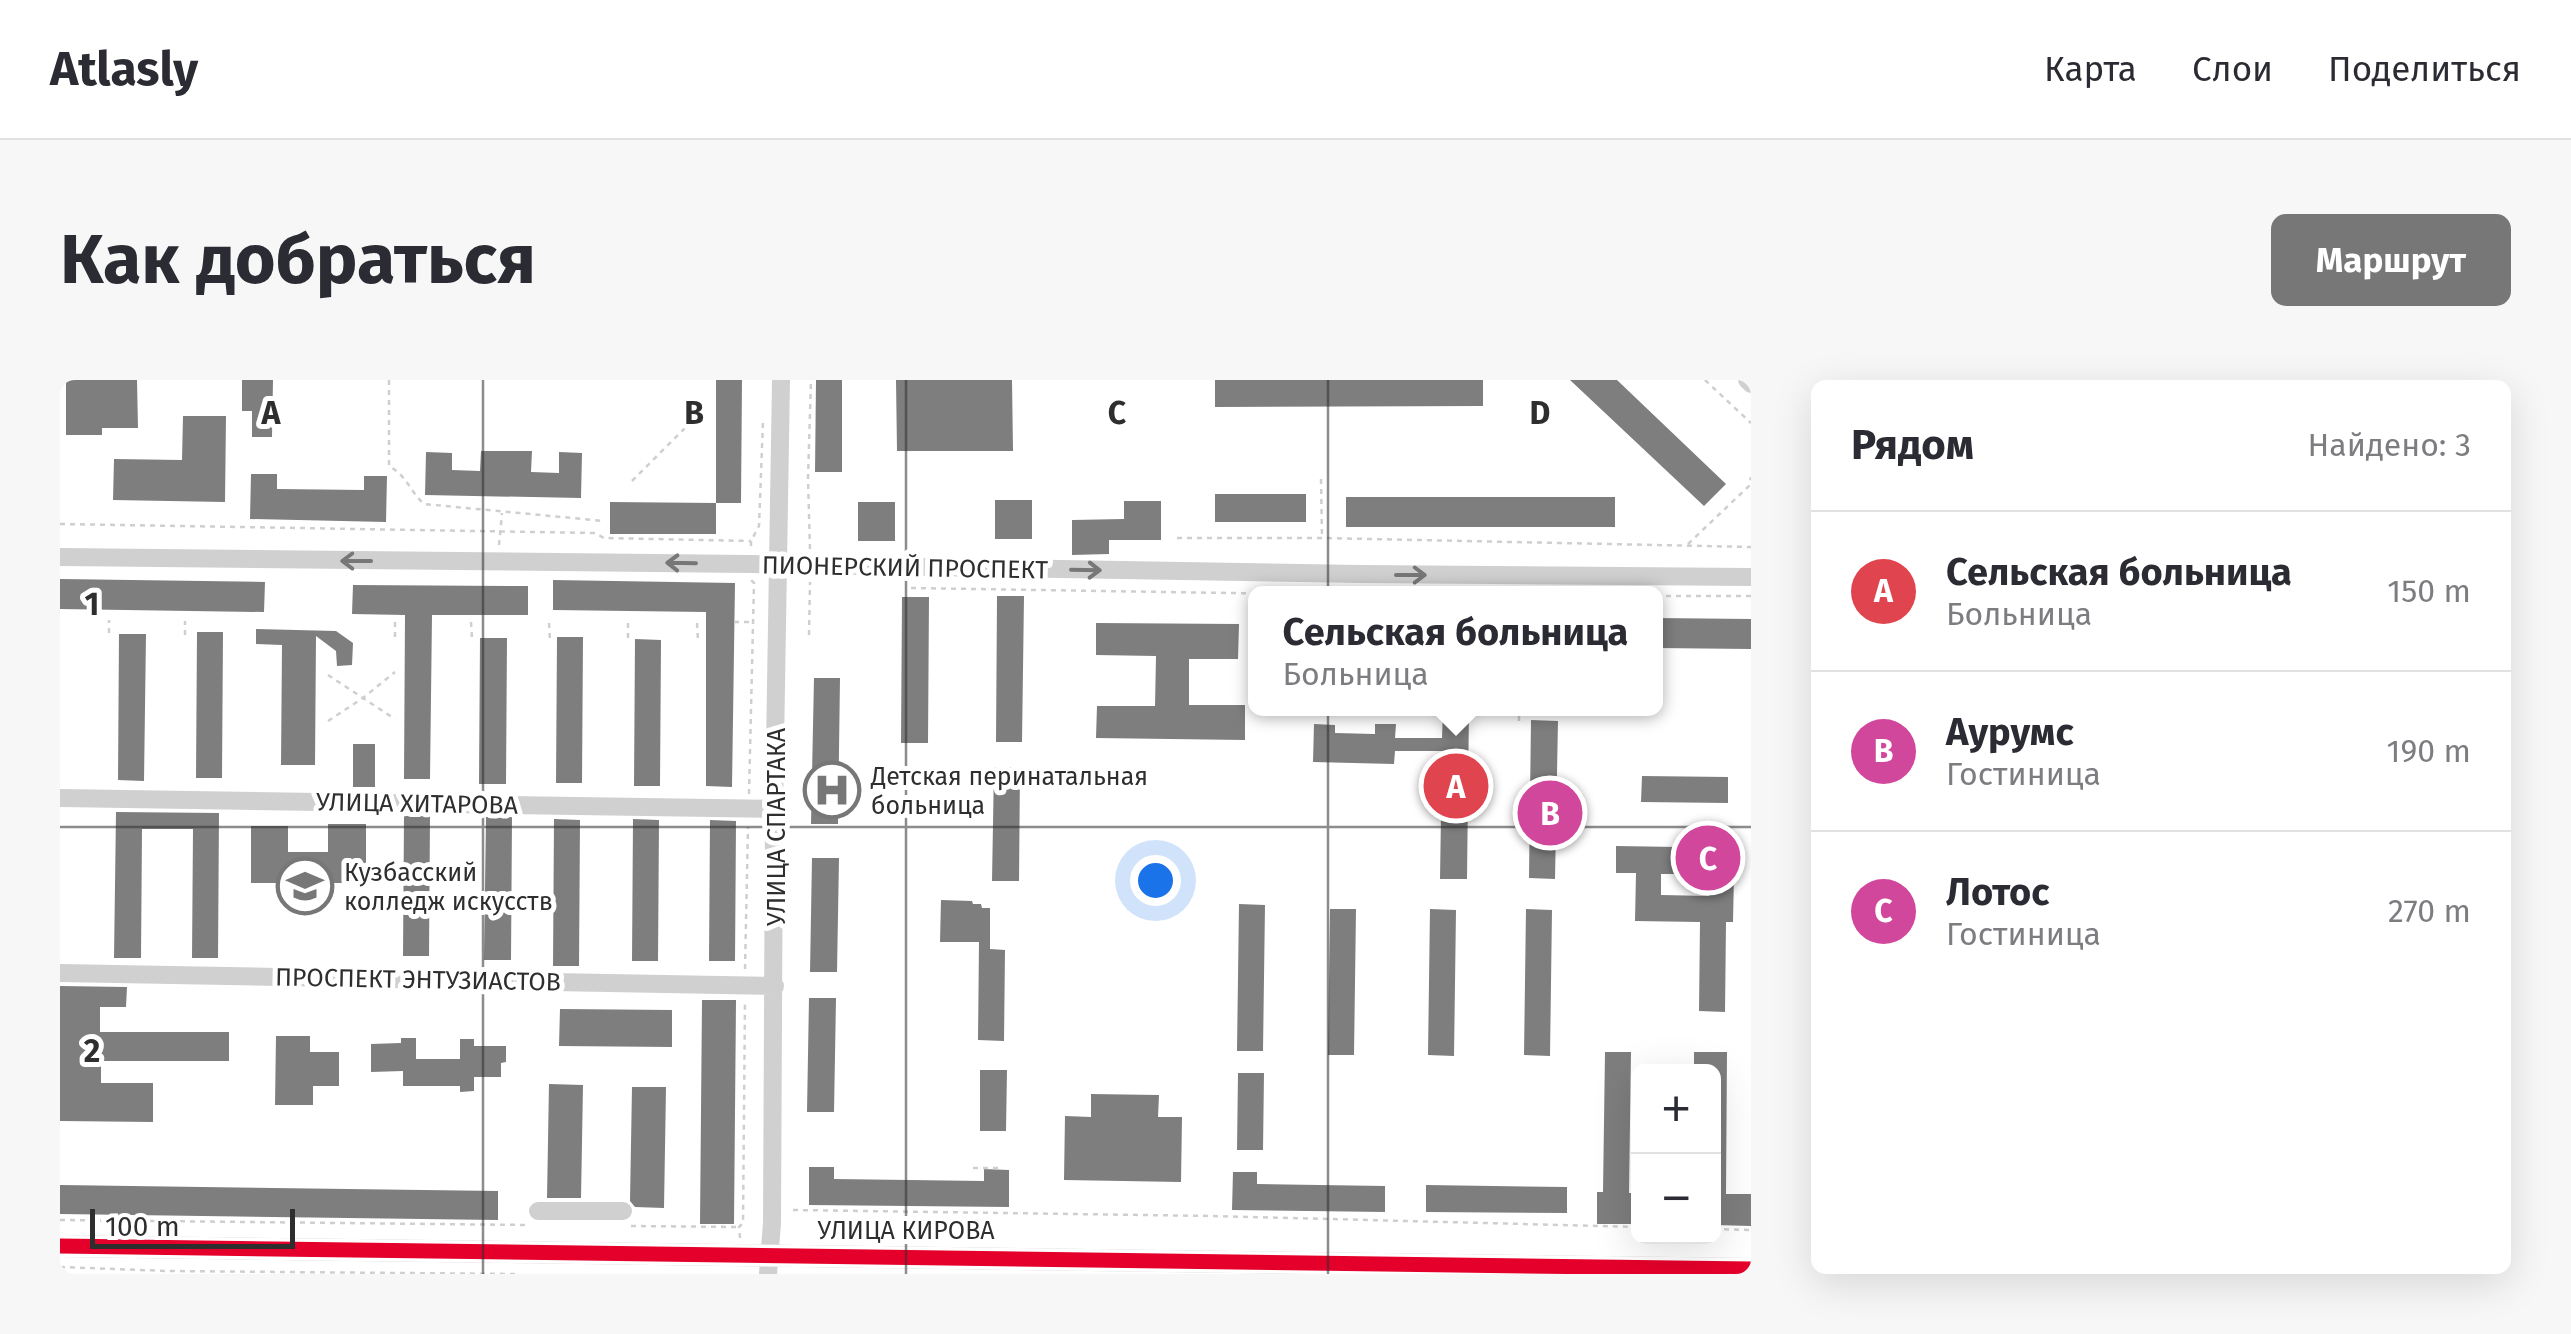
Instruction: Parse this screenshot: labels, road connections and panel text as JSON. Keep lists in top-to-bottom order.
{
  "streets": {
    "main road": ["УЛИЦА КИРОВА"],
    "street": [
      "ПИОНЕРСКИЙ ПРОСПЕКТ",
      "УЛИЦА ХИТАРОВА",
      "УЛИЦА СПАРТАКА",
      "ПРОСПЕКТ ЭНТУЗИАСТОВ"
    ]
  },
  "crossings": [
    ["ПИОНЕРСКИЙ ПРОСПЕКТ", "УЛИЦА СПАРТАКА"],
    ["УЛИЦА ХИТАРОВА", "УЛИЦА СПАРТАКА"],
    ["УЛИЦА СПАРТАКА", "ПРОСПЕКТ ЭНТУЗИАСТОВ"],
    ["УЛИЦА СПАРТАКА", "УЛИЦА КИРОВА"]
  ],
  "places": {
    "hospital": ["Детская перинатальная больница"],
    "school or university": ["Кузбасский колледж искусств"]
  },
  "lines": ["transit line 3"],
  "scale_bar": "100 m",
  "page": {
    "header": "Atlasly",
    "nav": ["Карта", "Слои", "Поделиться"],
    "buttons": "Маршрут",
    "title": "Как добраться",
    "heading": ["Рядом", "Найдено: 3"],
    "list": [
      {
        "mark": "A",
        "name": "Сельская больница",
        "note": "Больница",
        "value": "150 m"
      },
      {
        "mark": "B",
        "name": "Аурумс",
        "note": "Гостиница",
        "value": "190 m"
      },
      {
        "mark": "C",
        "name": "Лотос",
        "note": "Гостиница",
        "value": "270 m"
      }
    ],
    "popup": ["Сельская больница", "Больница"],
    "pins": ["A", "B", "C"],
    "map_buttons": ["+", "−"],
    "scale": "100 m"
  },
  "grid": {
    "columns": [
      "A",
      "B",
      "C",
      "D"
    ],
    "rows": ["1", "2"]
  }
}
